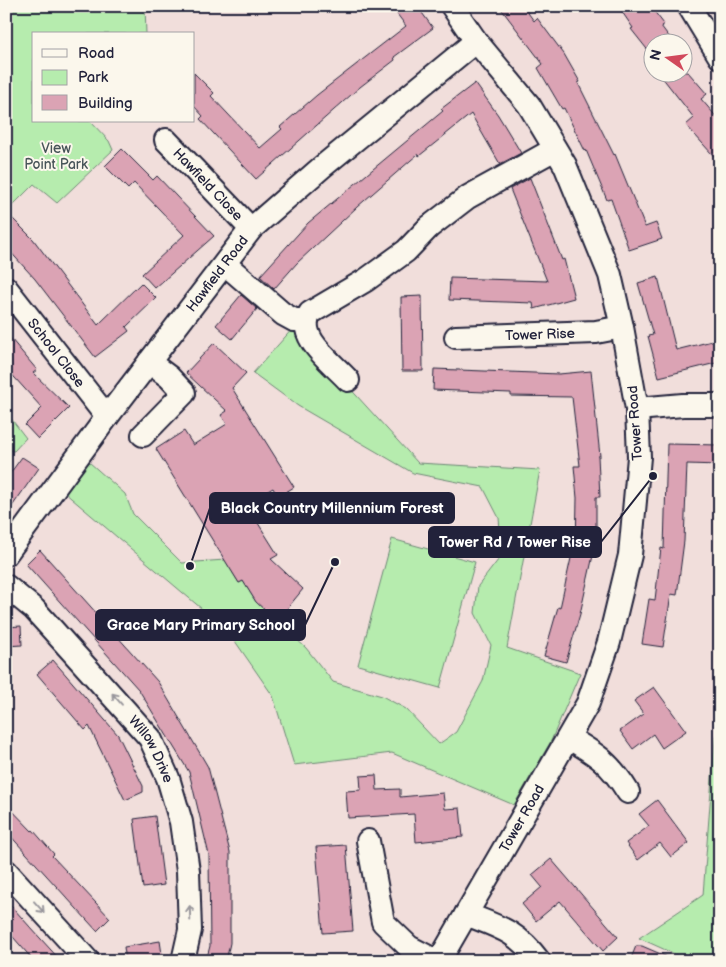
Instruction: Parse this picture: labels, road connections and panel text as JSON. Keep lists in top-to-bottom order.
{
  "streets": {
    "street": [
      "Hawfield Close",
      "Hawfield Road",
      "Tower Rise",
      "School Close",
      "Tower Road",
      "Willow Drive"
    ]
  },
  "crossings": [
    ["Hawfield Close", "Hawfield Road"],
    ["Hawfield Road", "School Close"],
    ["Hawfield Road", "Tower Road"],
    ["Tower Rise", "Tower Road"]
  ],
  "parks": ["View Point Park"],
  "places": ["Tower Rd / Tower Rise", "Grace Mary Primary School", "Black Country Millennium Forest"],
  "legend": ["Road", "Park", "Building"],
  "north": "left"
}
